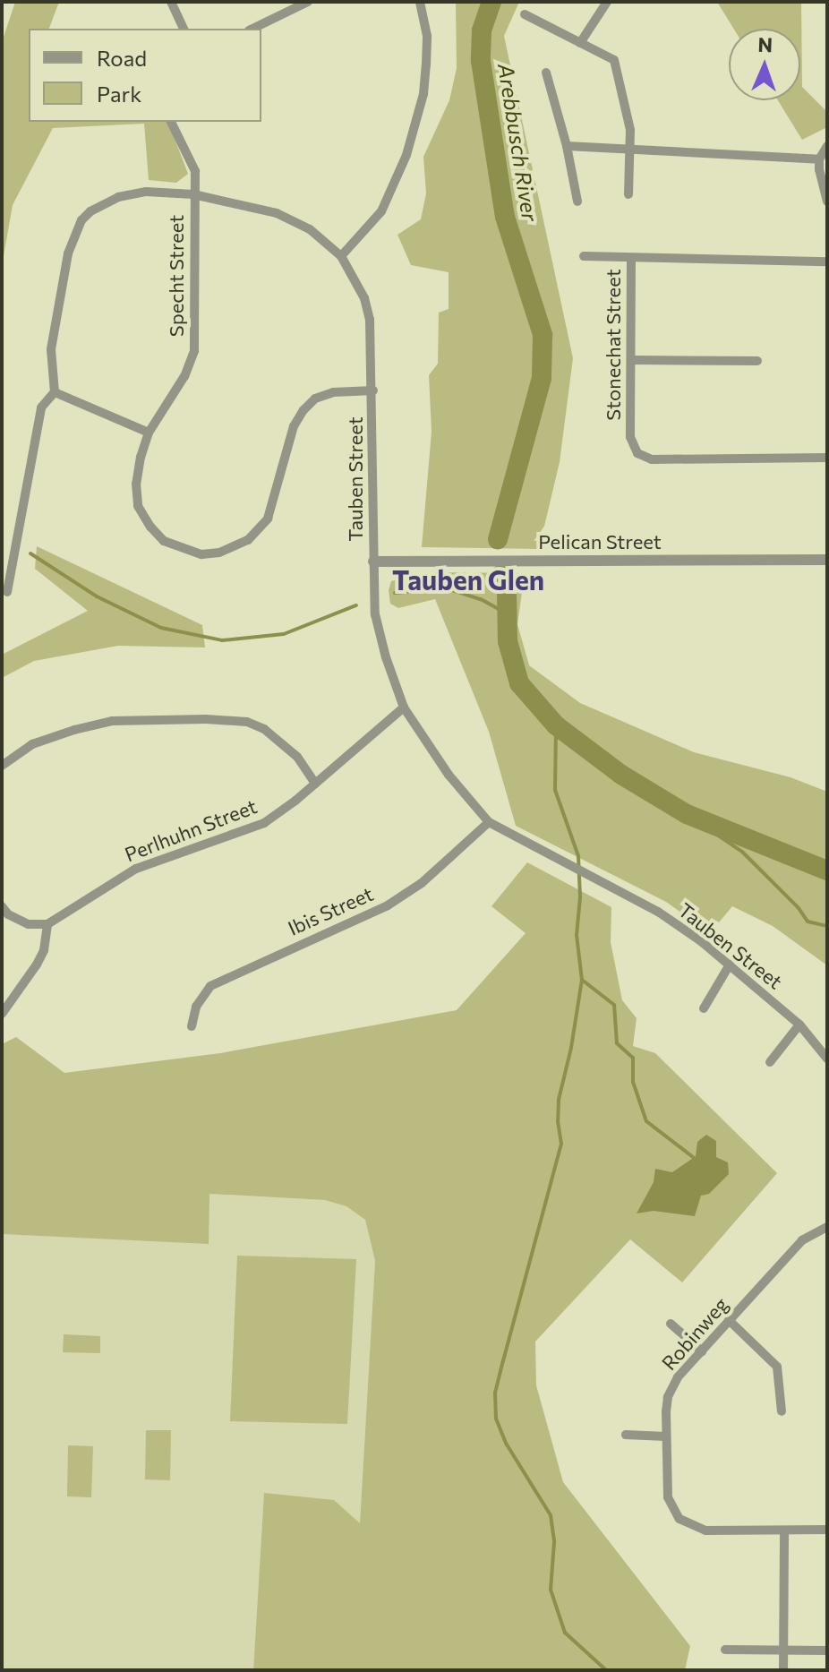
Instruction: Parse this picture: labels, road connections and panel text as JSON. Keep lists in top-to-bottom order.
{
  "streets": {
    "street": [
      "Specht Street",
      "Stonechat Street",
      "Tauben Street",
      "Pelican Street",
      "Perlhuhn Street",
      "Ibis Street",
      "Robinweg"
    ]
  },
  "crossings": [
    ["Specht Street", "Tauben Street"],
    ["Tauben Street", "Pelican Street"],
    ["Tauben Street", "Perlhuhn Street"],
    ["Tauben Street", "Ibis Street"]
  ],
  "districts": ["Tauben Glen"],
  "water": ["Arebbusch River"],
  "legend": ["Road", "Park"],
  "north": "top"
}
